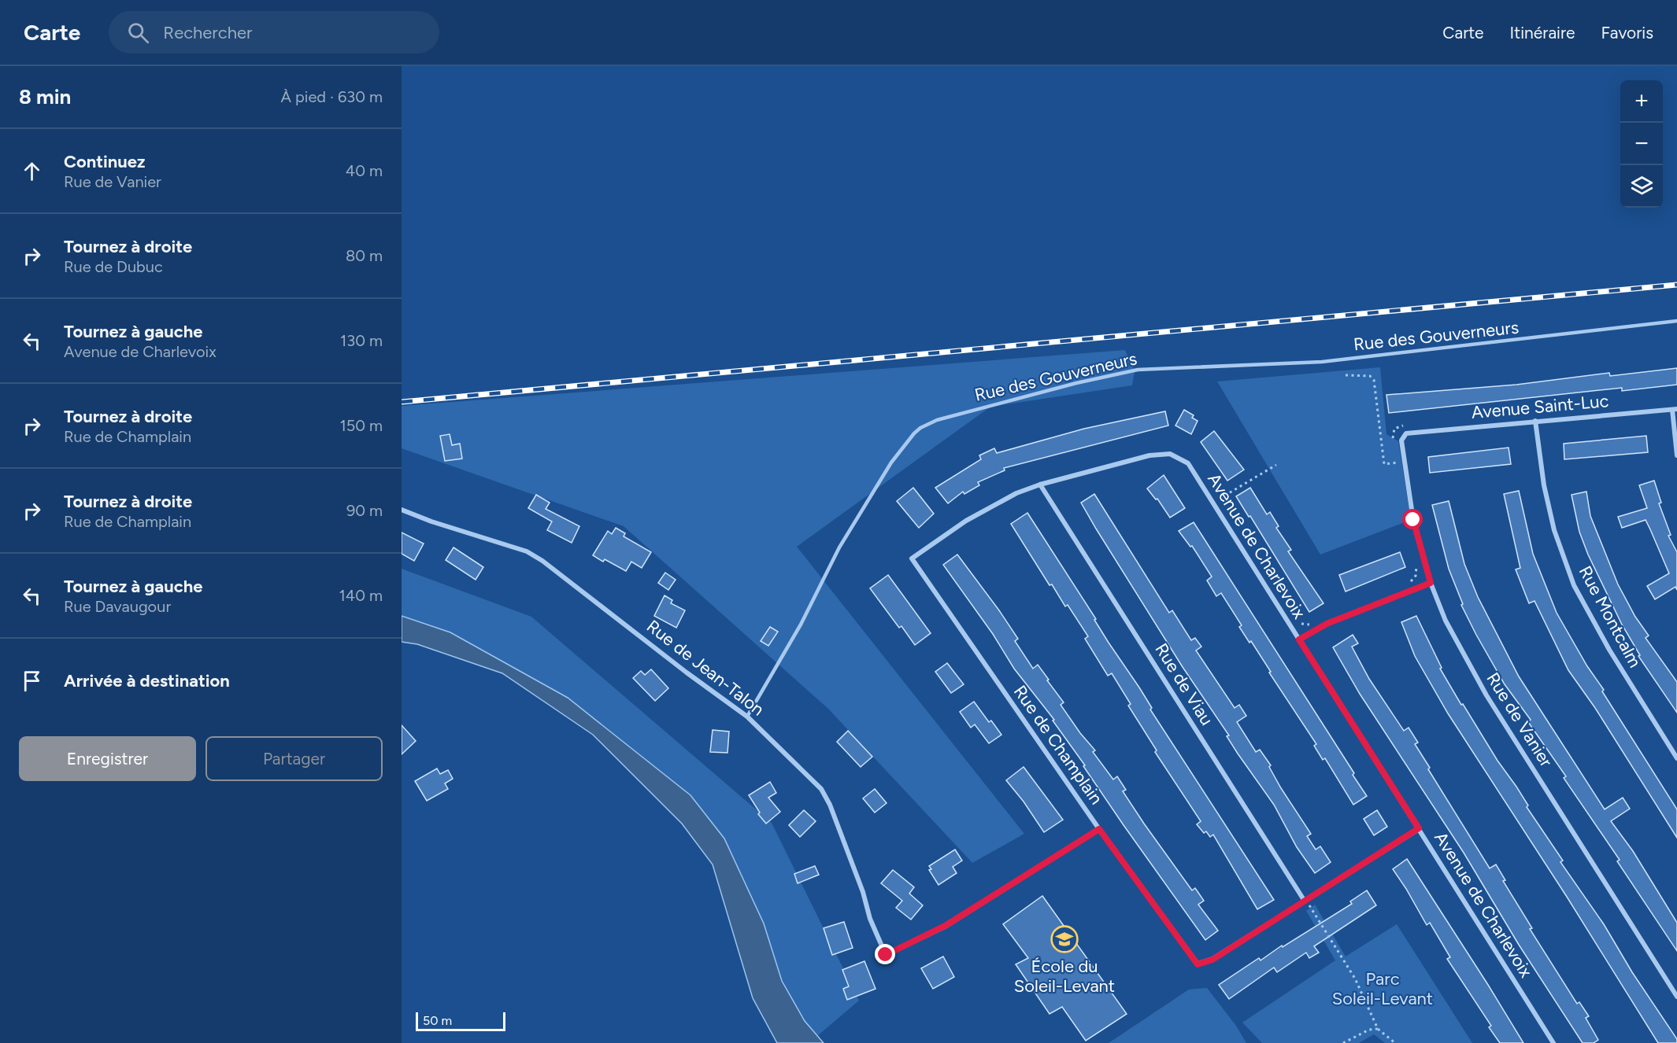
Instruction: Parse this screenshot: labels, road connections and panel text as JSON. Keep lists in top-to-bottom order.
{
  "streets": {
    "street": [
      "Avenue Saint-Luc",
      "Avenue de Charlevoix",
      "Rue Montcalm",
      "Rue de Jean-Talon",
      "Rue de Viau",
      "Rue de Vanier",
      "Rue de Champlain"
    ],
    "lane": ["Rue des Gouverneurs"]
  },
  "crossings": [
    ["Rue des Gouverneurs", "Rue de Jean-Talon"],
    ["Avenue Saint-Luc", "Rue Montcalm"],
    ["Avenue Saint-Luc", "Rue de Vanier"],
    ["Avenue de Charlevoix", "Rue de Viau"],
    ["Avenue de Charlevoix", "Rue de Champlain"],
    ["Rue de Jean-Talon", "Rue de Champlain"],
    ["Rue de Viau", "Rue de Champlain"]
  ],
  "parks": ["Parc Soleil-Levant"],
  "places": {
    "school or university": ["École du Soleil-Levant"]
  },
  "scale_bar": "50 m",
  "page": {
    "header": "Carte",
    "search": "Rechercher",
    "nav": ["Carte", "Itinéraire", "Favoris"],
    "heading": ["8 min", "À pied · 630 m"],
    "map_buttons": ["+", "−"],
    "list": [
      ["Continuez", "Rue de Vanier", "40 m"],
      ["Tournez à droite", "Rue de Dubuc", "80 m"],
      ["Tournez à gauche", "Avenue de Charlevoix", "130 m"],
      ["Tournez à droite", "Rue de Champlain", "150 m"],
      ["Tournez à droite", "Rue de Champlain", "90 m"],
      ["Tournez à gauche", "Rue Davaugour", "140 m"],
      "Arrivée à destination"
    ],
    "buttons": ["Enregistrer", "Partager"],
    "scale": "50 m"
  }
}
